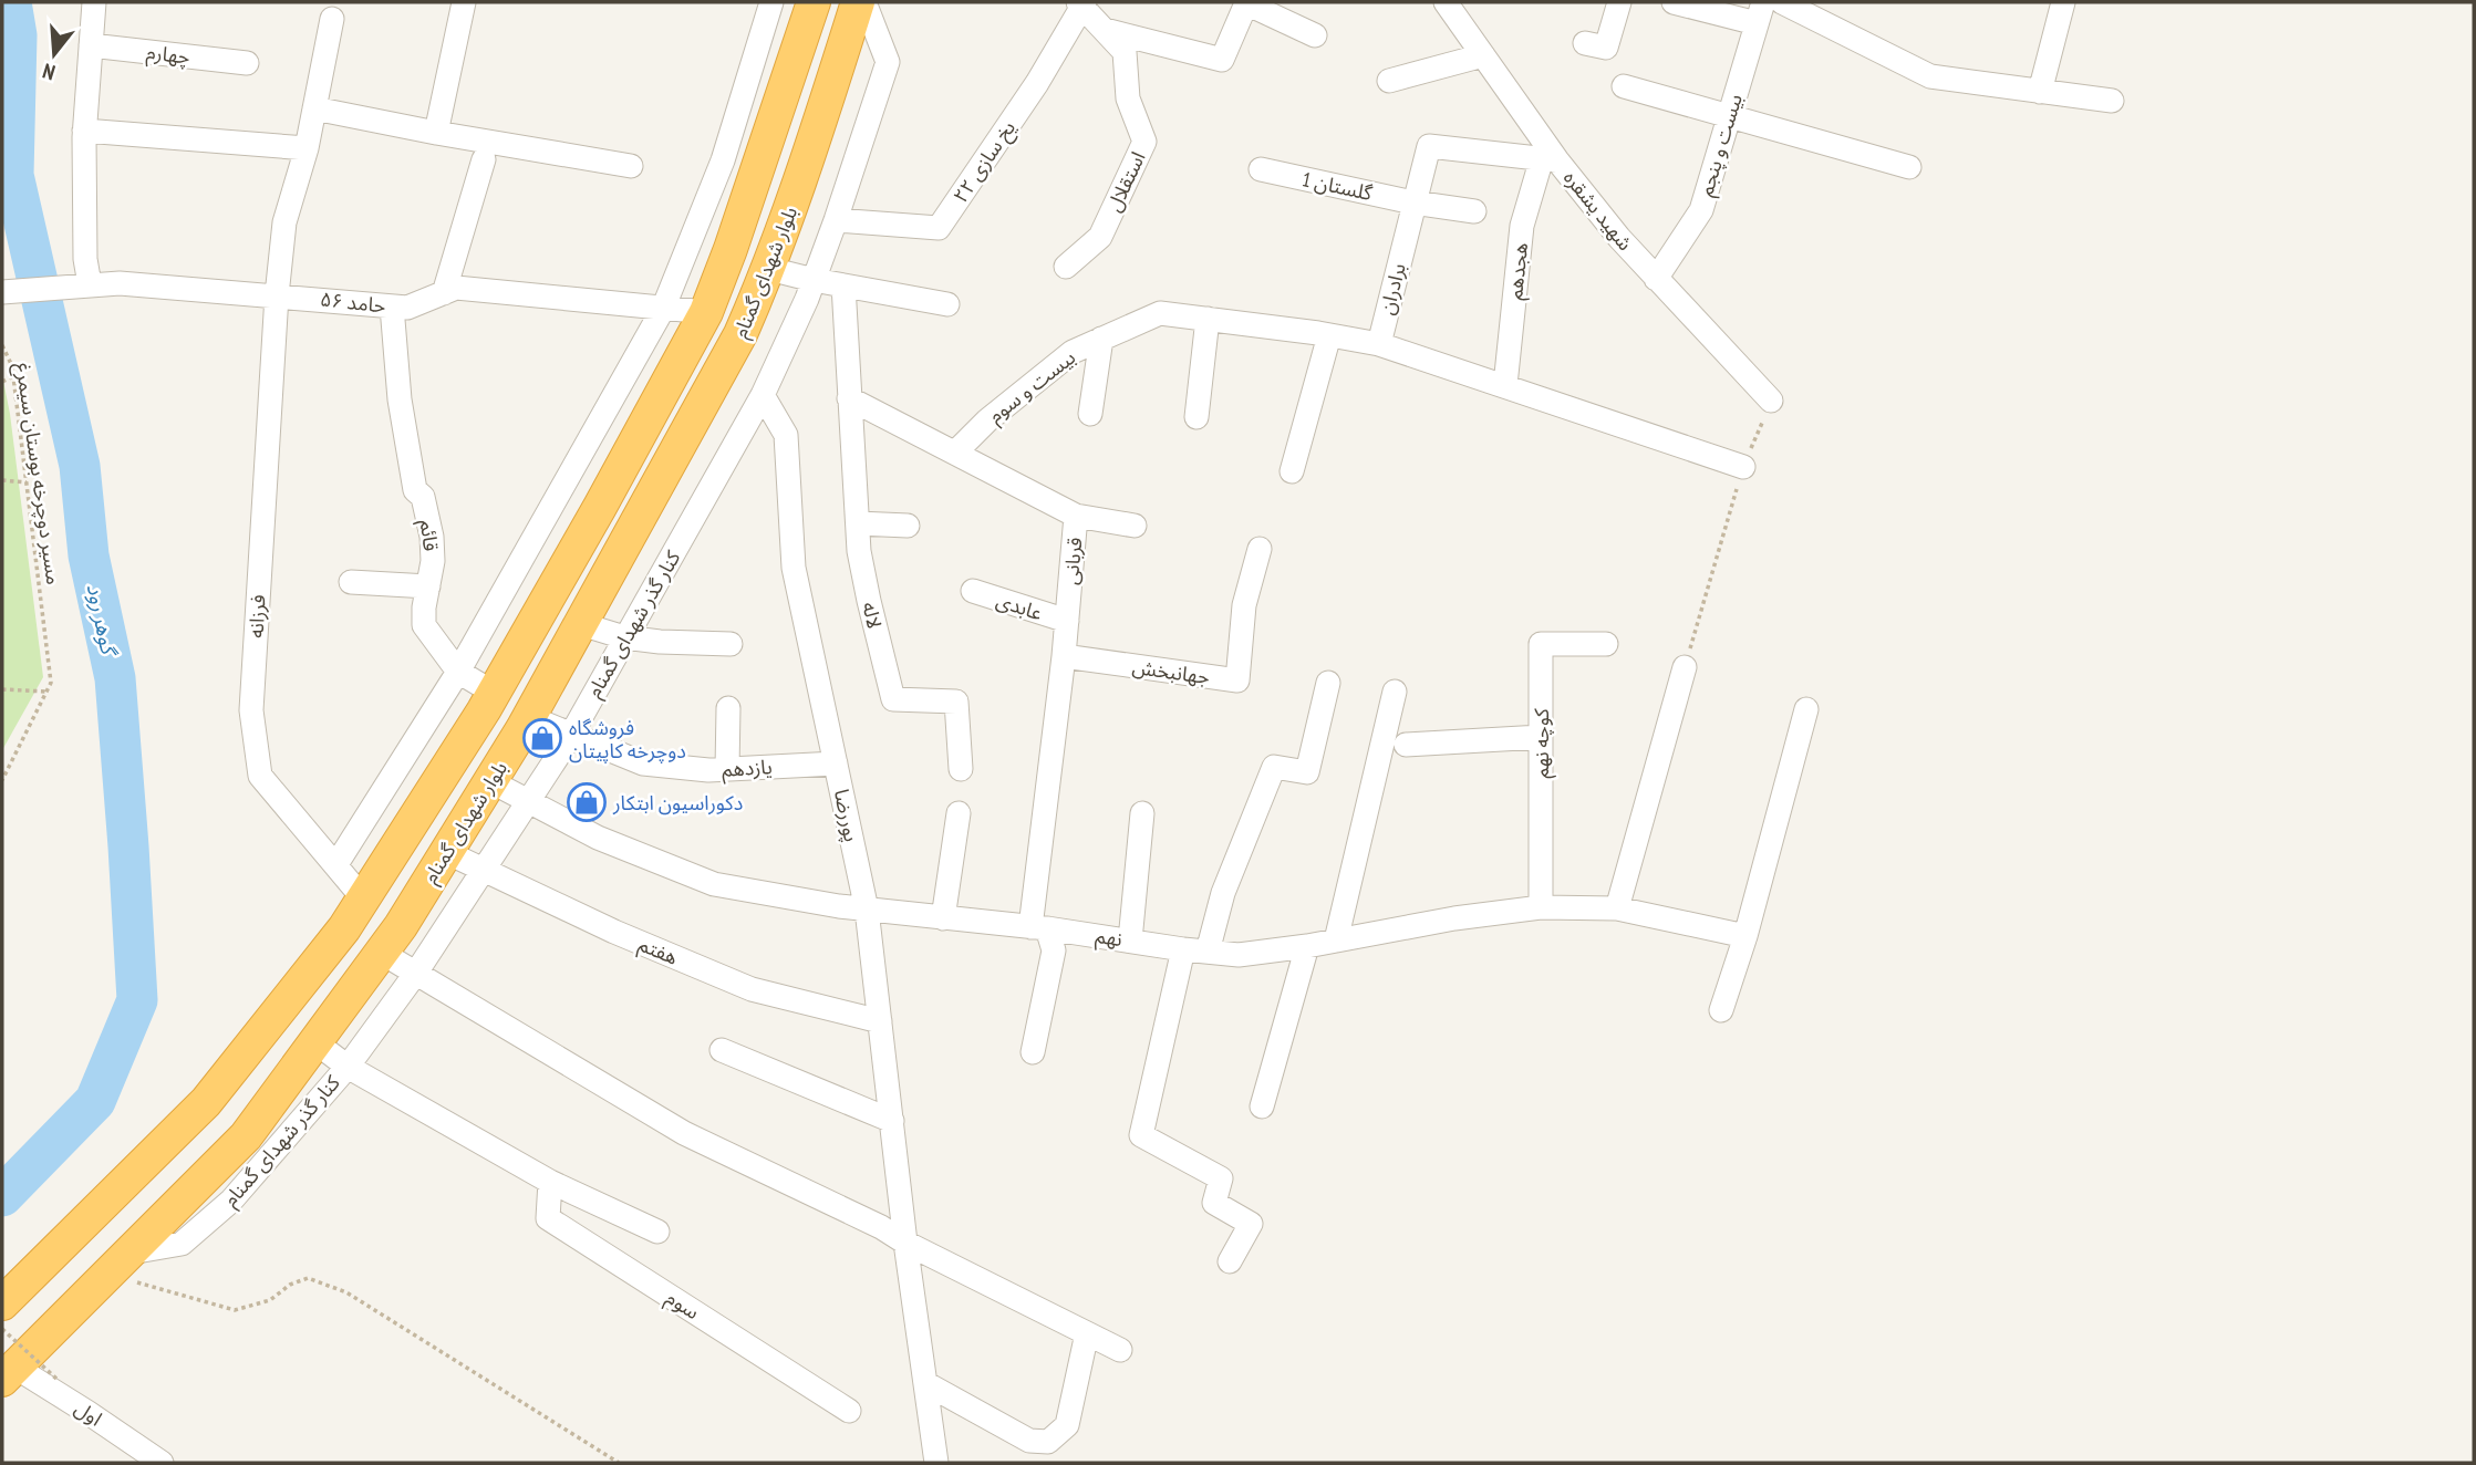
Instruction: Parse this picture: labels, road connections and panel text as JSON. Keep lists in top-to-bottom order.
{
  "streets": {
    "highway": ["بلوار شهدای گمنام"],
    "street": [
      "چهارم",
      "بیست و پنجم",
      "یخ سازی ۲۲",
      "استقلال",
      "گلستان 1",
      "شهید یشقره",
      "هجدهم",
      "برادران",
      "حامد ۵۶",
      "بیست و سوم",
      "قائم",
      "قربانی",
      "عابدی",
      "لاله",
      "فرزانه",
      "کنار گذر شهدای گمنام",
      "جهانبخش",
      "کوچه نهم",
      "یازدهم",
      "پوررضا",
      "نهم",
      "هفتم",
      "سوم",
      "اول"
    ],
    "path": ["مسیر دوچرخه بوستان سیمرغ"]
  },
  "crossings": [
    ["بیست و پنجم", "شهید یشقره"],
    ["یخ سازی ۲۲", "استقلال"],
    ["یخ سازی ۲۲", "کنار گذر شهدای گمنام"],
    ["گلستان 1", "برادران"],
    ["شهید یشقره", "هجدهم"],
    ["شهید یشقره", "برادران"],
    ["هجدهم", "برادران"],
    ["بلوار شهدای گمنام", "حامد ۵۶"],
    ["بلوار شهدای گمنام", "قائم"],
    ["بلوار شهدای گمنام", "فرزانه"],
    ["بلوار شهدای گمنام", "کنار گذر شهدای گمنام"],
    ["بلوار شهدای گمنام", "یازدهم"],
    ["بلوار شهدای گمنام", "نهم"],
    ["بلوار شهدای گمنام", "هفتم"],
    ["بلوار شهدای گمنام", "اول"],
    ["حامد ۵۶", "قائم"],
    ["حامد ۵۶", "فرزانه"],
    ["بیست و سوم", "قربانی"],
    ["قربانی", "عابدی"],
    ["قربانی", "لاله"],
    ["قربانی", "جهانبخش"],
    ["قربانی", "نهم"],
    ["کنار گذر شهدای گمنام", "یازدهم"],
    ["کنار گذر شهدای گمنام", "پوررضا"],
    ["کنار گذر شهدای گمنام", "نهم"],
    ["کنار گذر شهدای گمنام", "هفتم"],
    ["کوچه نهم", "نهم"],
    ["یازدهم", "پوررضا"],
    ["پوررضا", "نهم"],
    ["پوررضا", "هفتم"]
  ],
  "water": ["گوهر رود"],
  "places": {
    "shop": ["فروشگاه دوچرخه کاپیتان", "دکوراسیون ابتکار"]
  },
  "north": "bottom"
}
